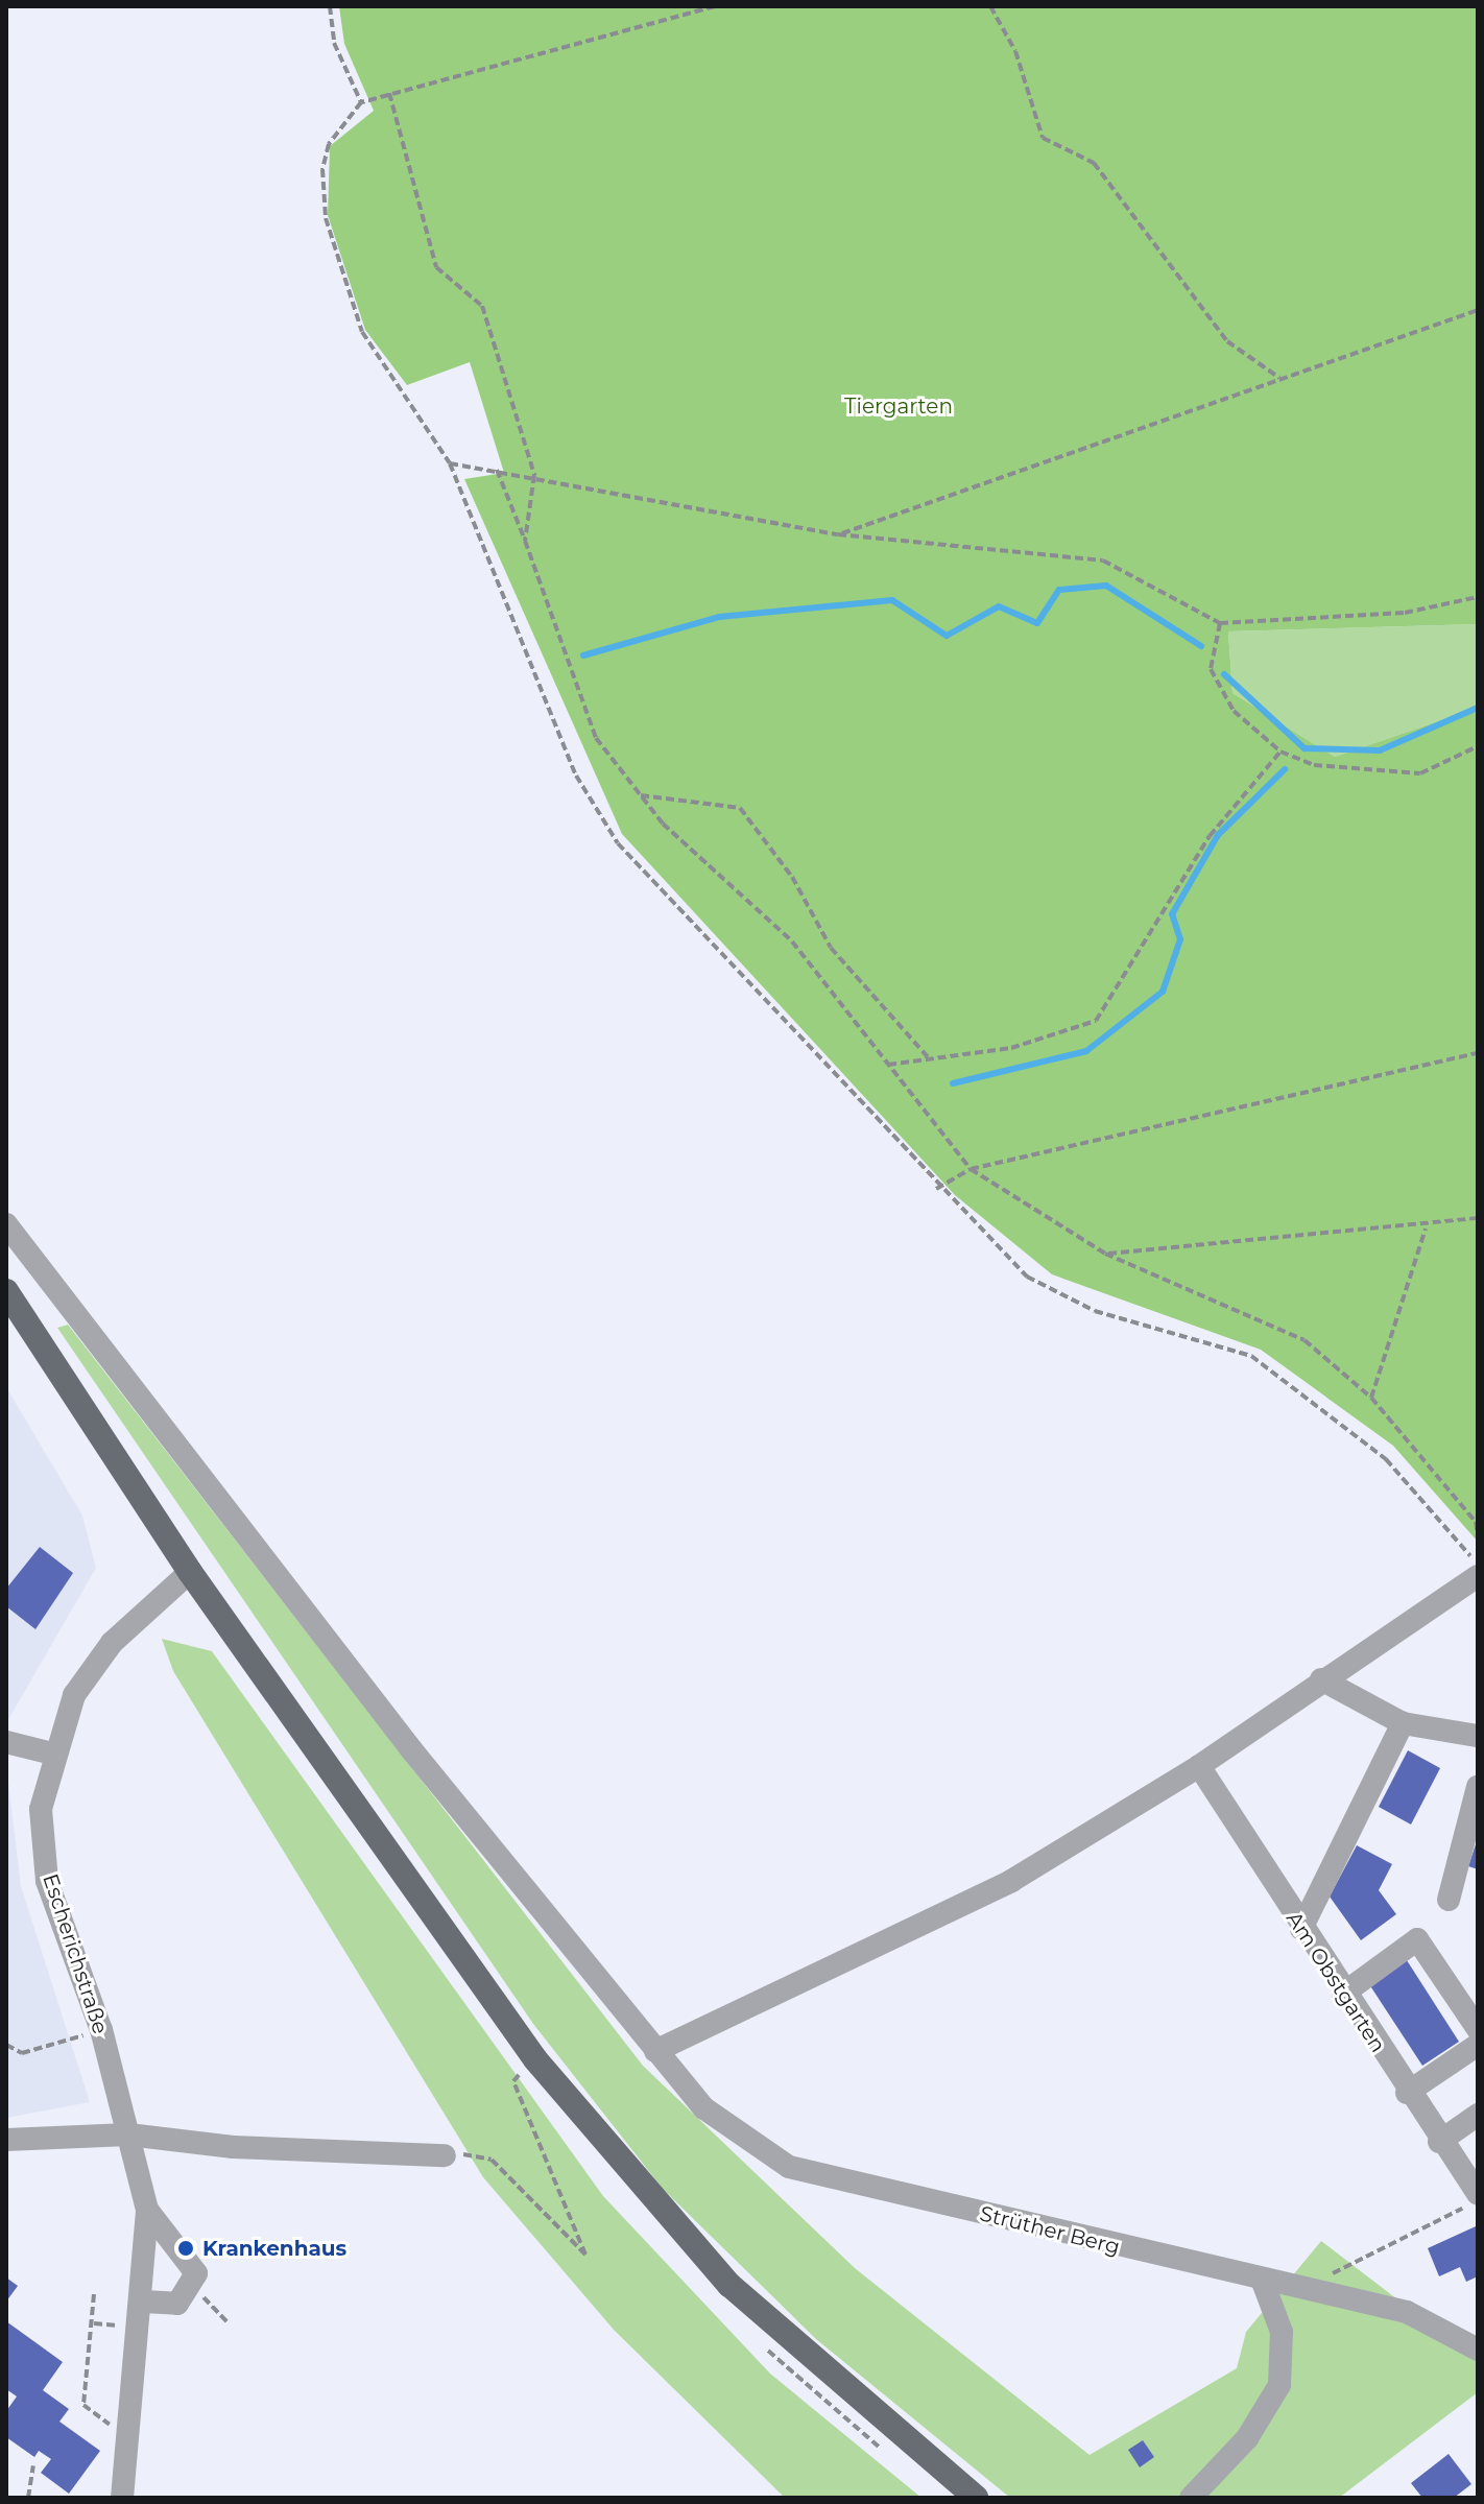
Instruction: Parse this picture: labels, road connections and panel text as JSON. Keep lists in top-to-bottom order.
{
  "streets": {
    "street": ["Escherichstraße", "Am Obstgarten", "Strüther Berg"]
  },
  "parks": ["Tiergarten"],
  "places": ["Krankenhaus"]
}
